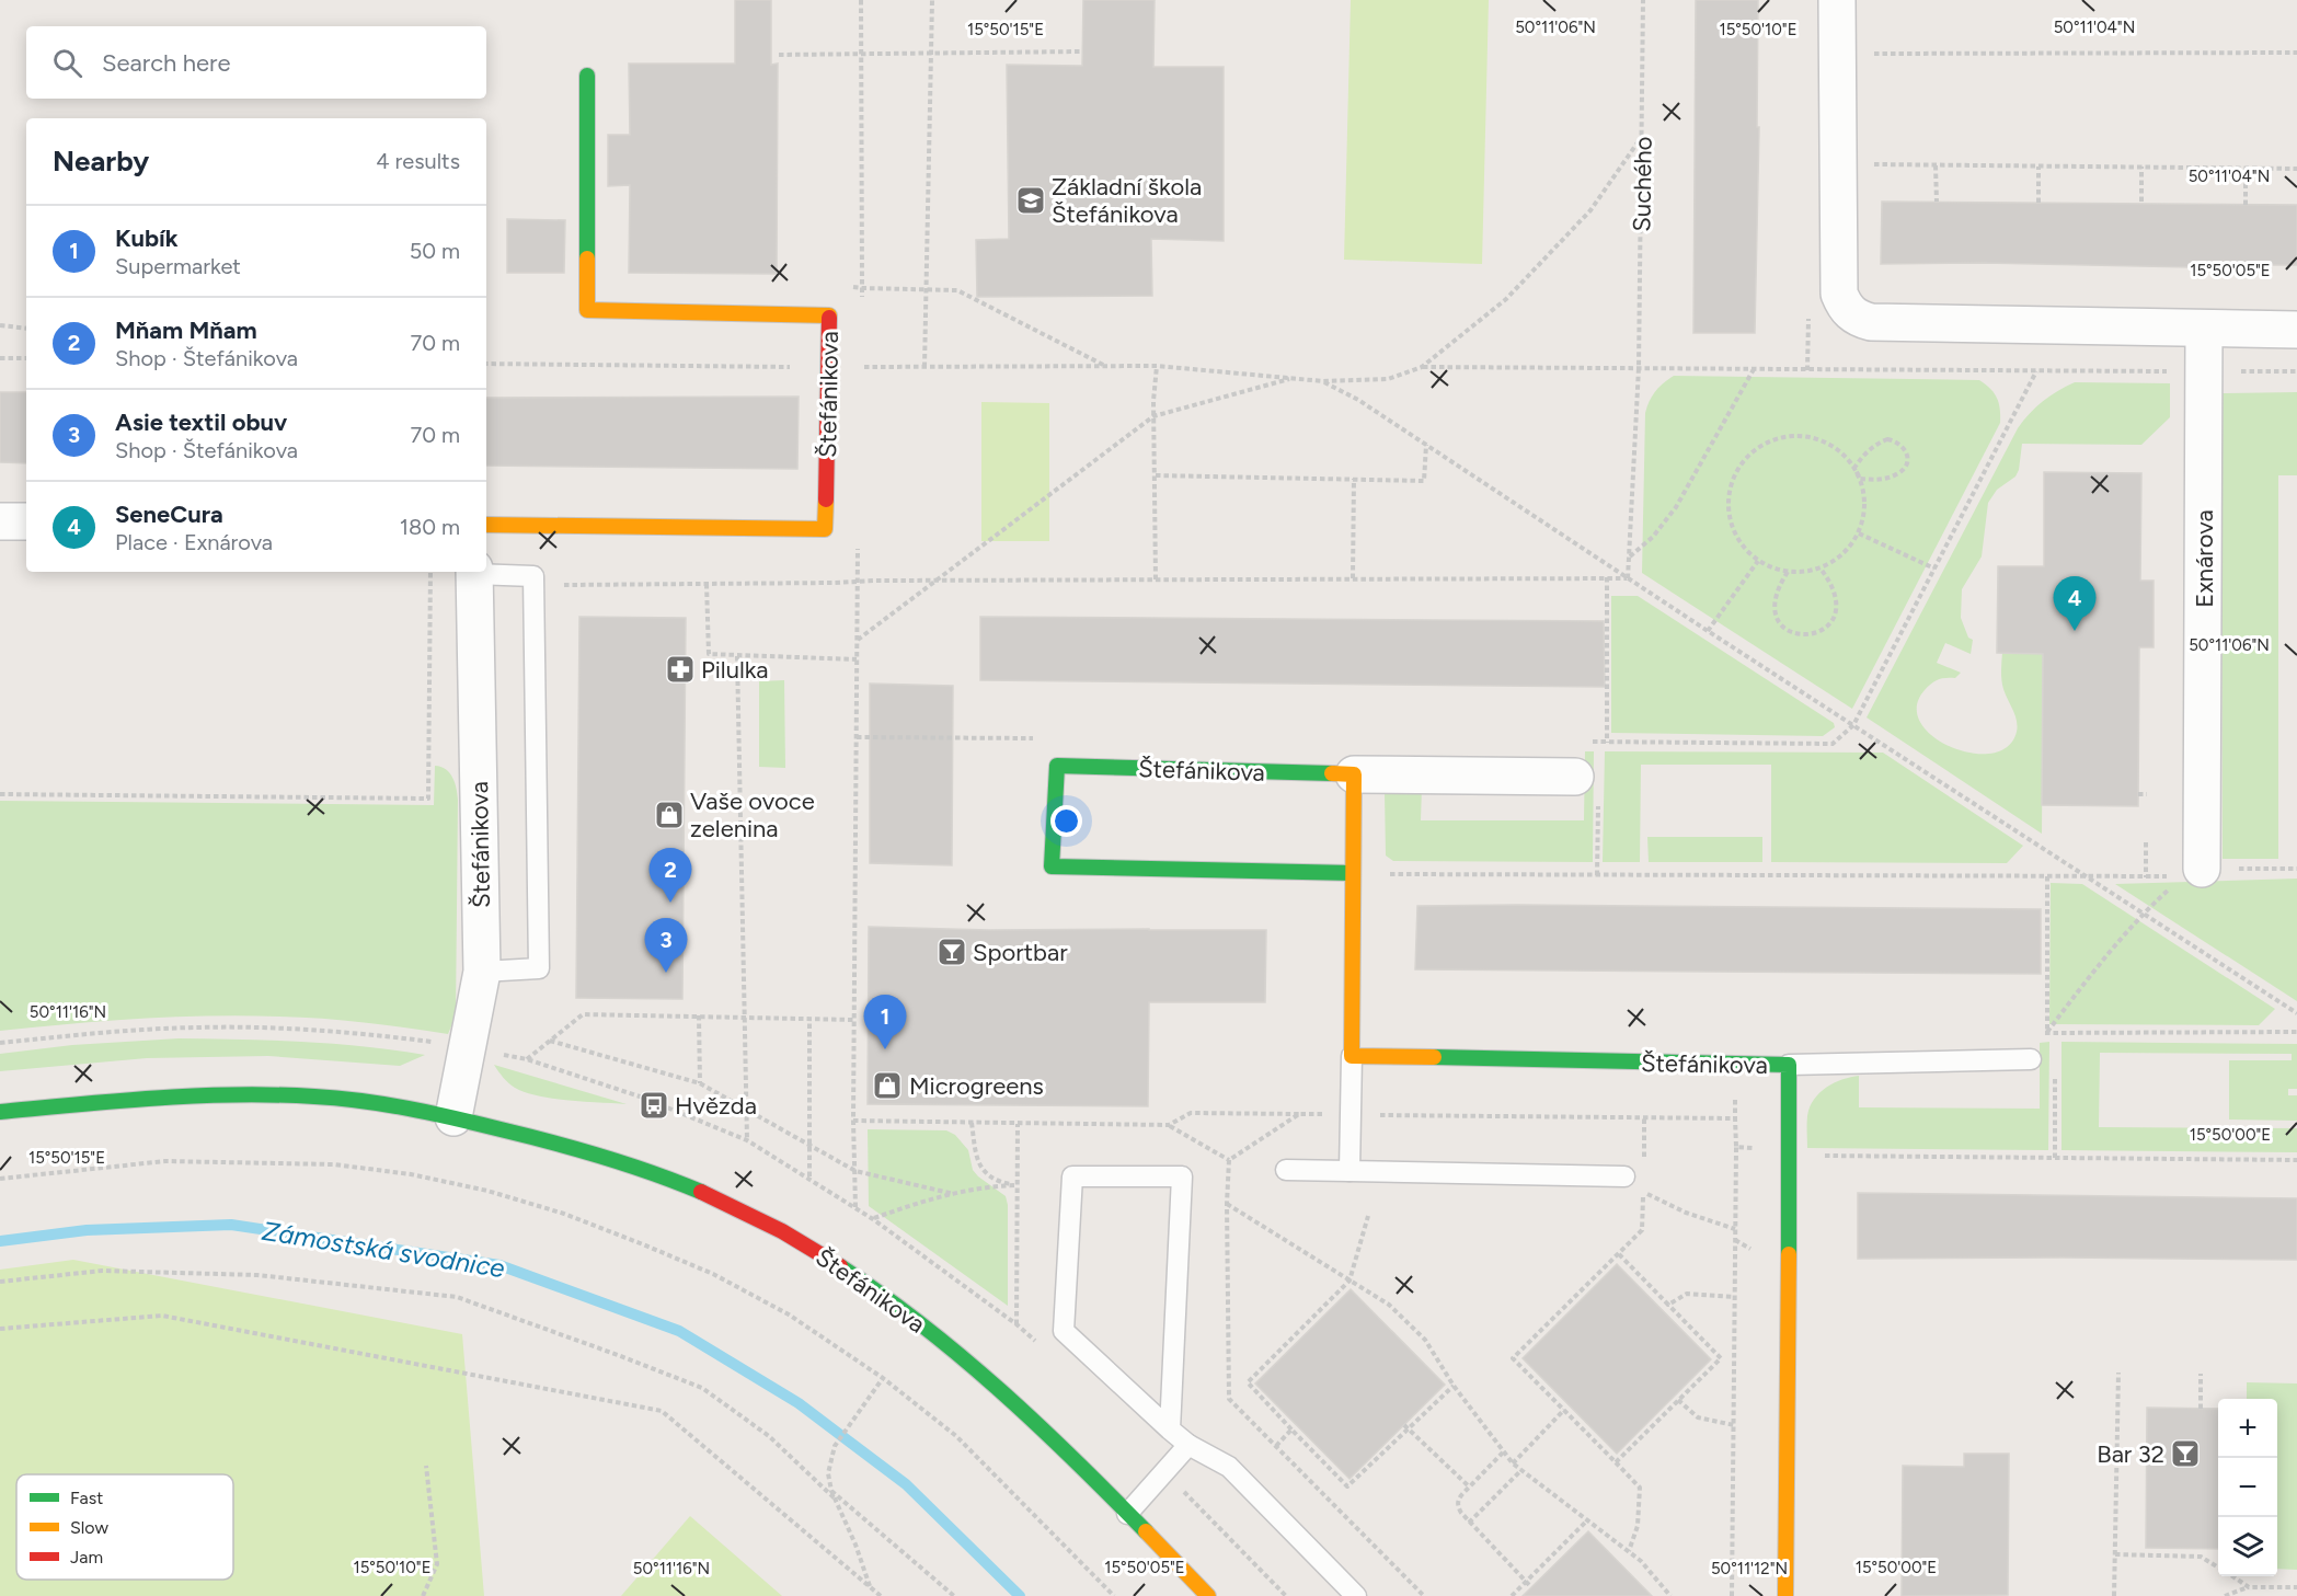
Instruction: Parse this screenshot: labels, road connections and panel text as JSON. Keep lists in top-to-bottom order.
{
  "streets": {
    "street": ["Štefánikova", "Exnárova"],
    "path": ["Suchého"]
  },
  "water": ["Zámostská svodnice"],
  "places": {
    "school or university": ["Základní škola Štefánikova"],
    "pharmacy": ["Pilulka"],
    "shop": ["Vaše ovoce zelenina", "Microgreens"],
    "bar": ["Sportbar", "Bar 32"],
    "bus stop": ["Hvězda"]
  },
  "legend": ["Fast", "Slow", "Jam"],
  "page": {
    "search": "Search here",
    "heading": ["Nearby", "4 results"],
    "list": [
      {
        "mark": "1",
        "name": "Kubík",
        "note": "Supermarket",
        "value": "50 m"
      },
      {
        "mark": "2",
        "name": "Mňam Mňam",
        "note": "Shop · Štefánikova",
        "value": "70 m"
      },
      {
        "mark": "3",
        "name": "Asie textil obuv",
        "note": "Shop · Štefánikova",
        "value": "70 m"
      },
      {
        "mark": "4",
        "name": "SeneCura",
        "note": "Place · Exnárova",
        "value": "180 m"
      }
    ],
    "pins": [
      "4",
      "2",
      "3",
      "1"
    ],
    "map_buttons": ["+", "−"]
  },
  "coordinates": [
    "50°11'06\"N",
    "50°11'04\"N",
    "15°50'15\"E",
    "15°50'10\"E",
    "15°50'05\"E",
    "50°11'16\"N",
    "15°50'00\"E",
    "50°11'12\"N"
  ]
}
